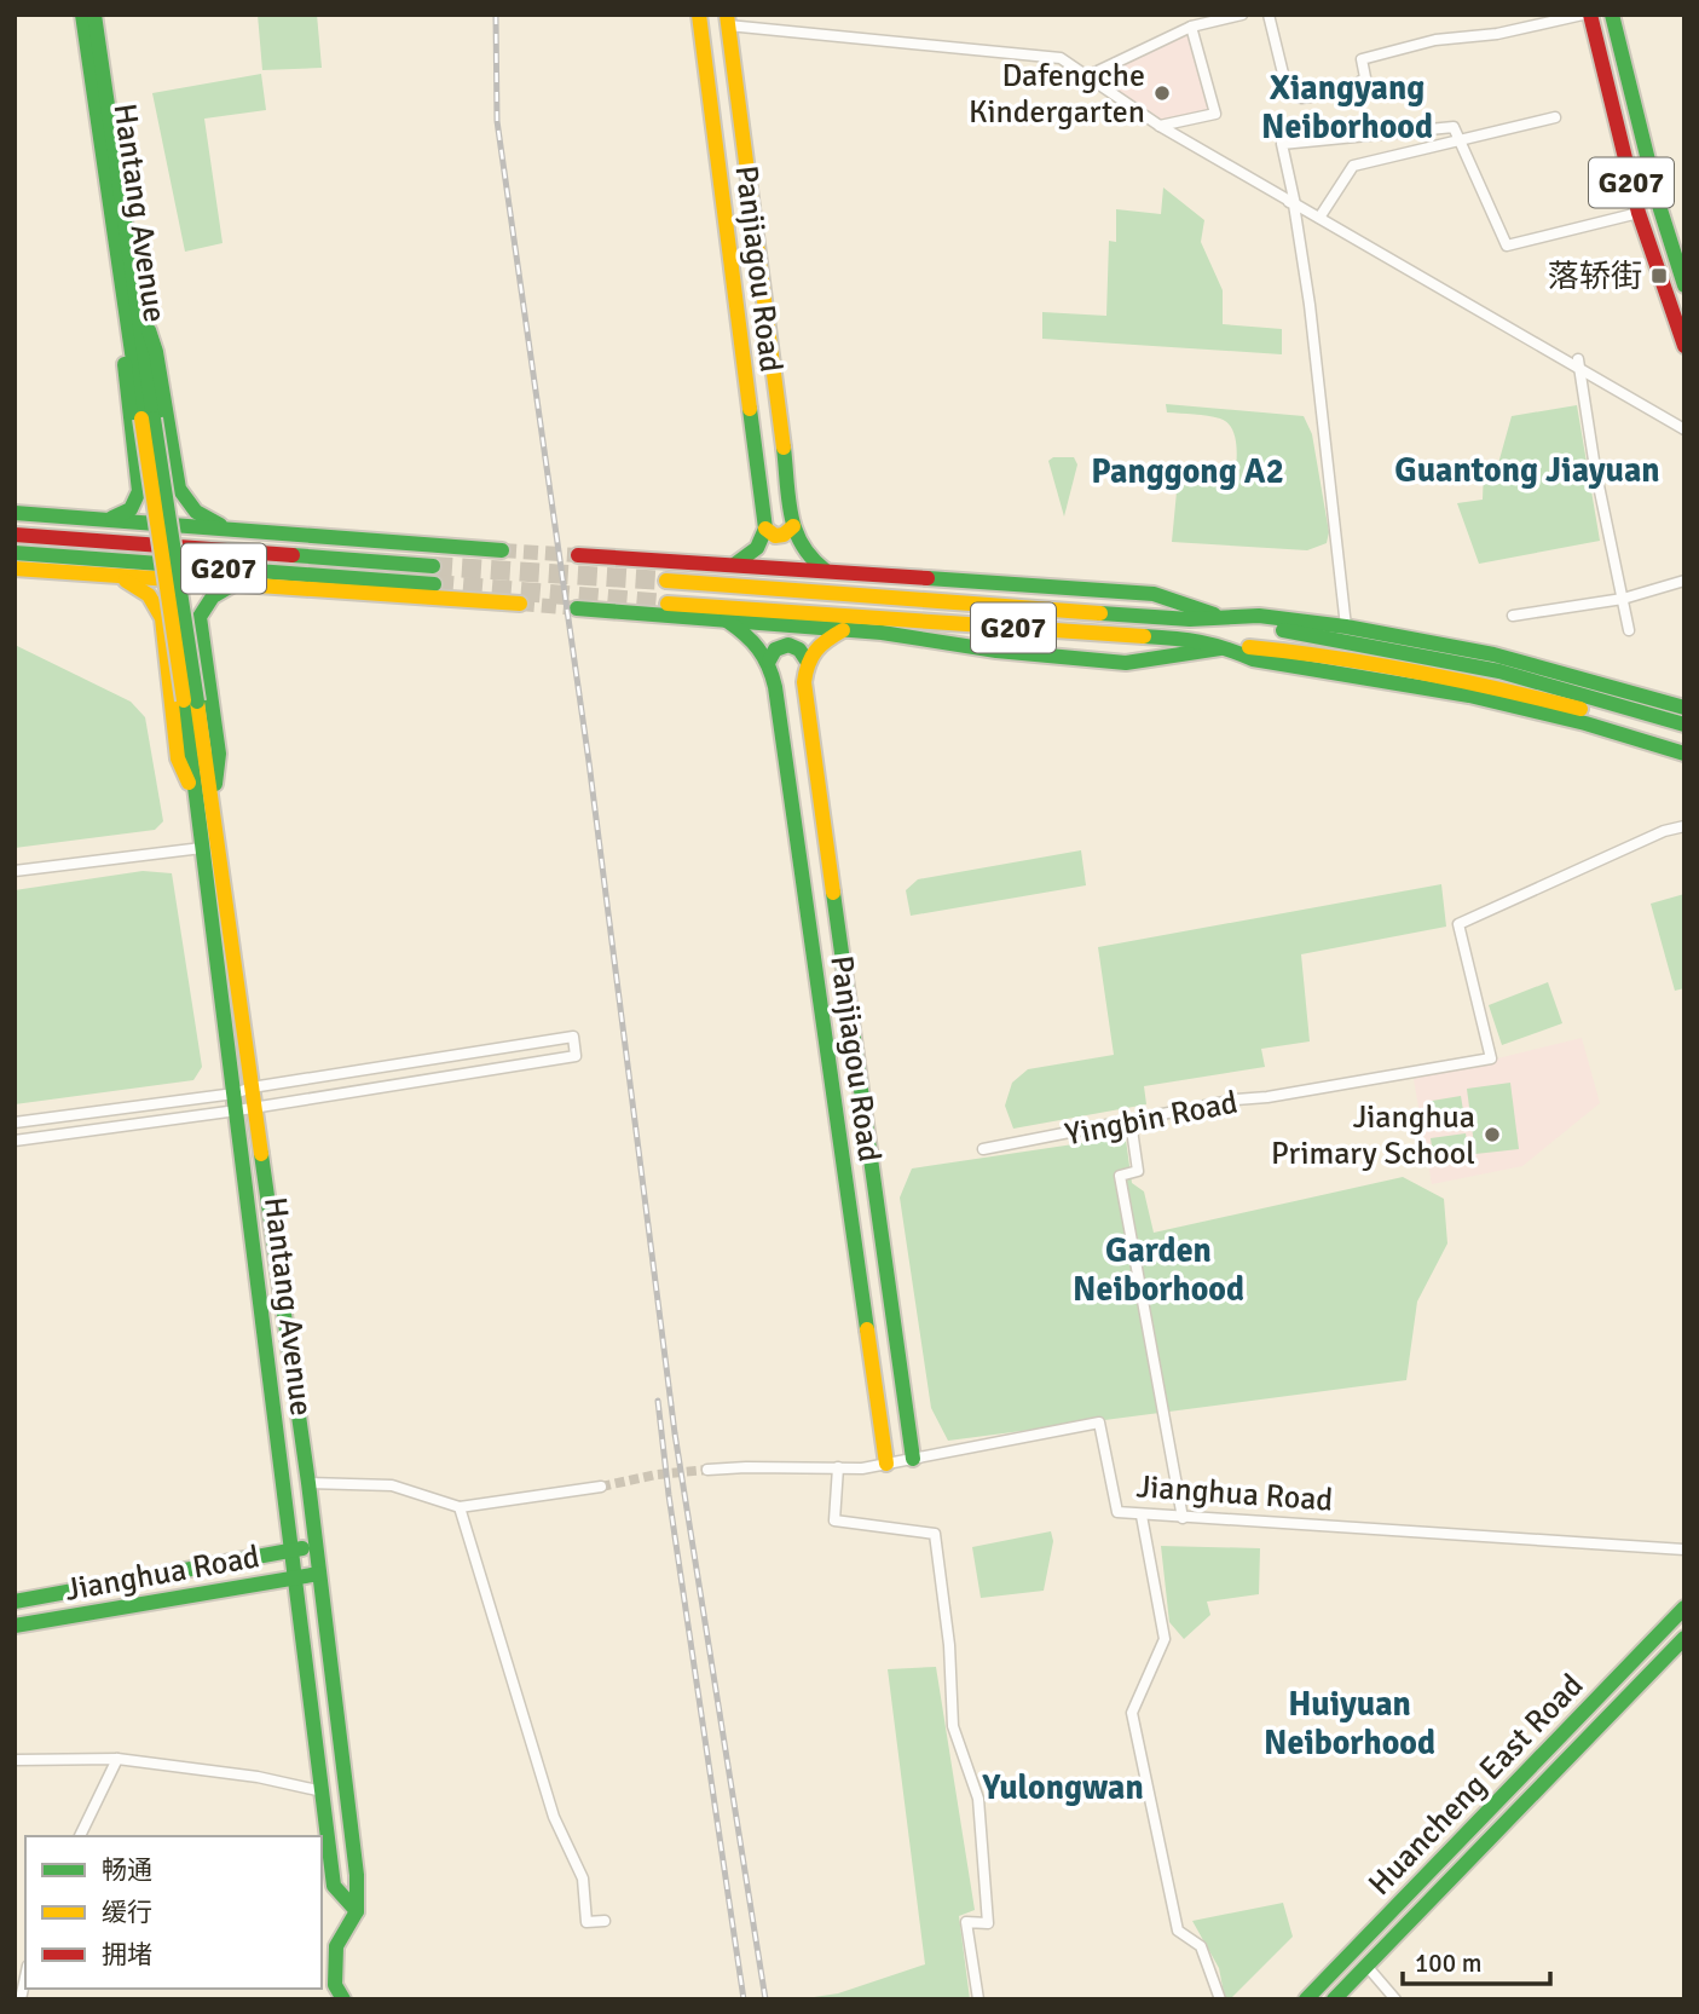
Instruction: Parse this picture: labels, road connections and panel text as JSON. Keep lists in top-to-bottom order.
{
  "streets": {
    "main road": [
      "G207",
      "Hantang Avenue",
      "Panjiagou Road",
      "Jianghua Road",
      "Huancheng East Road"
    ],
    "street": ["Yingbin Road"]
  },
  "crossings": [
    ["Hantang Avenue", "Jianghua Road"],
    ["Panjiagou Road", "Jianghua Road"]
  ],
  "districts": [
    "Xiangyang Neiborhood",
    "Guantong Jiayuan",
    "Panggong A2",
    "Garden Neiborhood",
    "Huiyuan Neiborhood",
    "Yulongwan"
  ],
  "places": {
    "other": ["Dafengche Kindergarten", "Jianghua Primary School"],
    "transit": ["落轿街"]
  },
  "legend": ["畅通", "缓行", "拥堵"],
  "scale_bar": "100 m"
}
